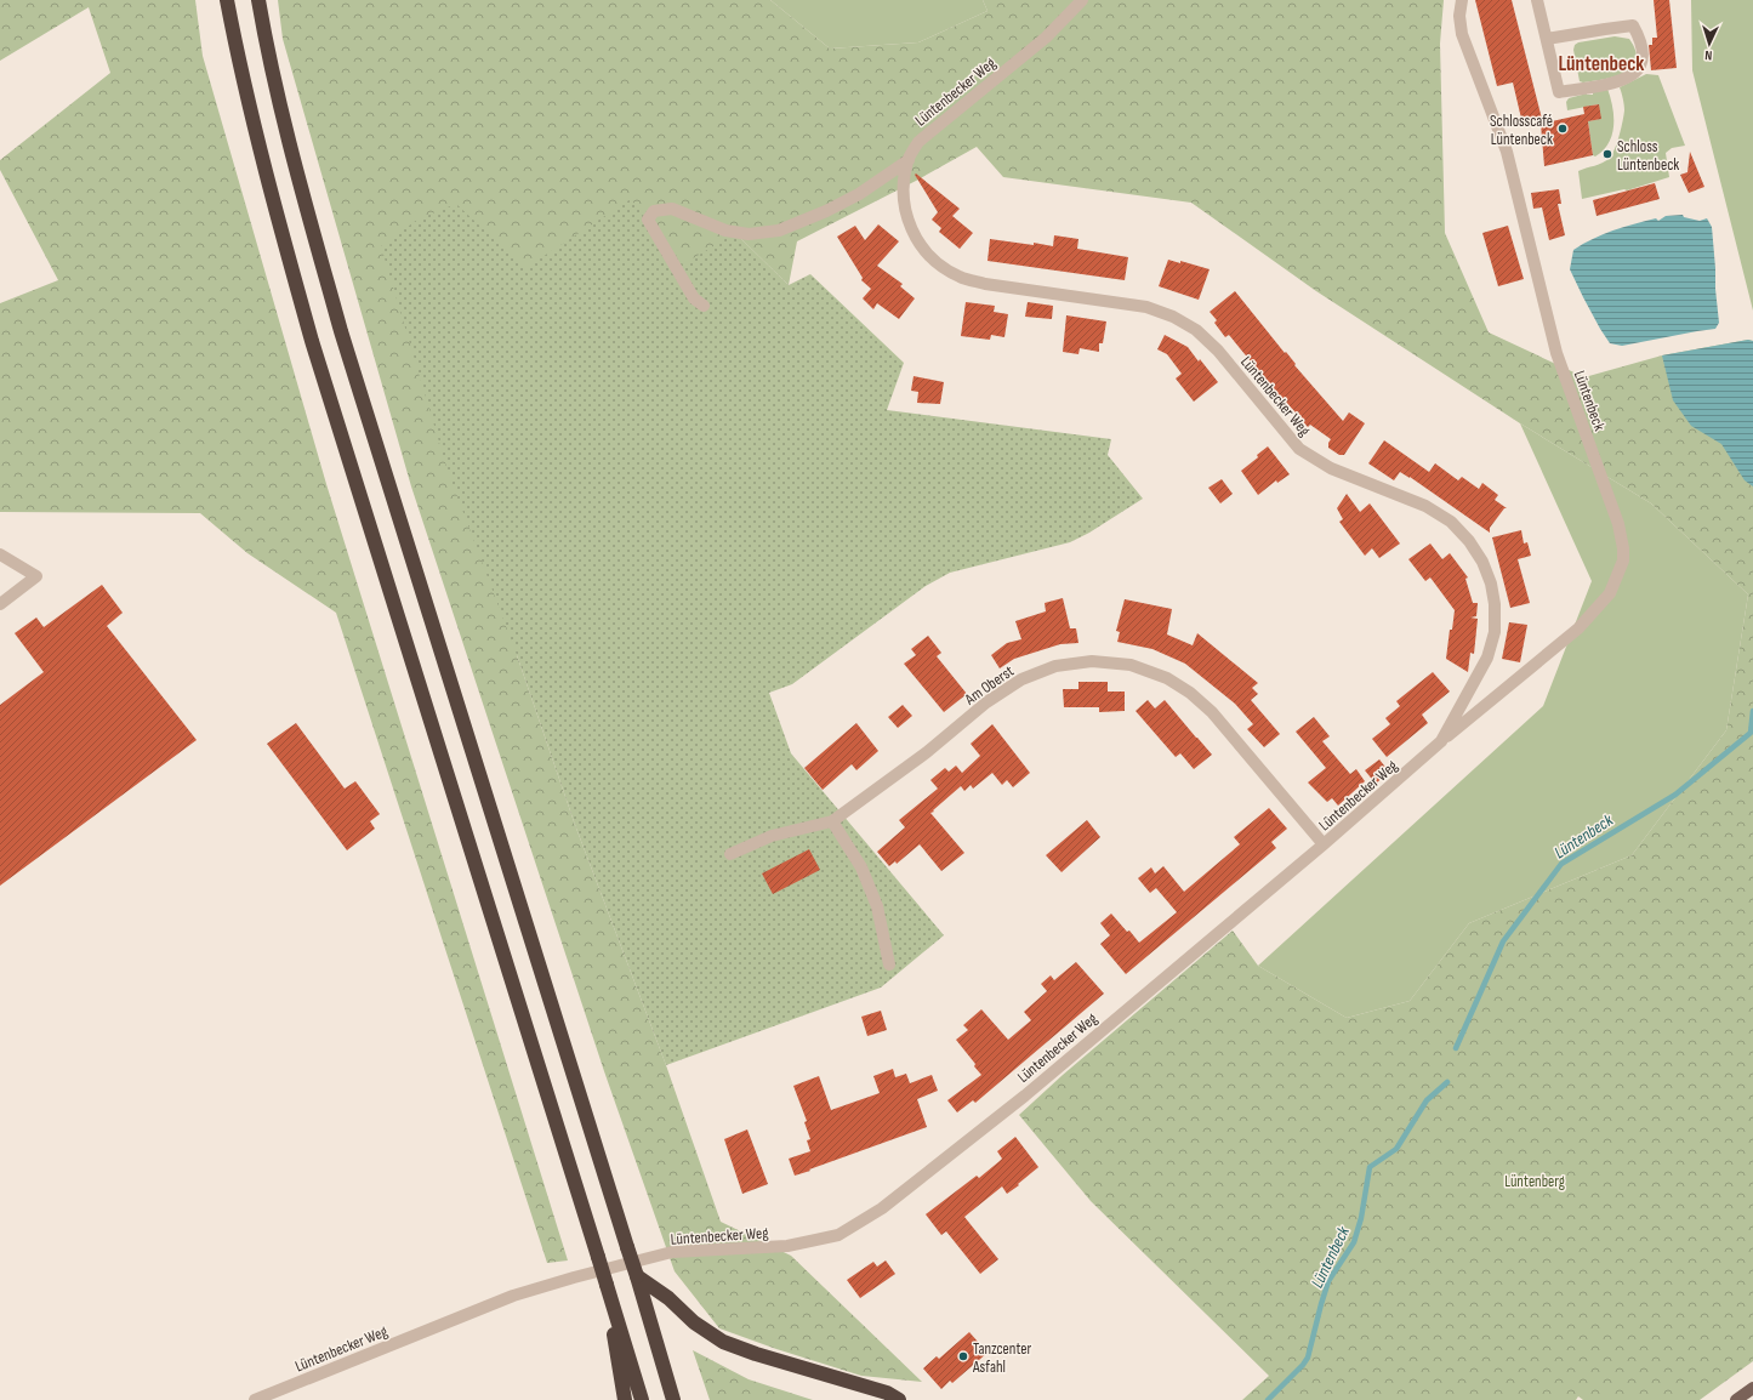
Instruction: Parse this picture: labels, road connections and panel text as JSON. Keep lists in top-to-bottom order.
{
  "streets": {
    "street": ["Lüntenbecker Weg", "Lüntenbeck", "Am Oberst"]
  },
  "crossings": [
    ["Lüntenbecker Weg", "Lüntenbeck"],
    ["Lüntenbecker Weg", "Am Oberst"]
  ],
  "districts": ["Lüntenbeck"],
  "water": ["Lüntenbeck"],
  "parks": ["Lüntenberg"],
  "places": ["Schlosscafé Lüntenbeck", "Schloss Lüntenbeck", "Tanzcenter Asfahl"],
  "north": "bottom"
}
